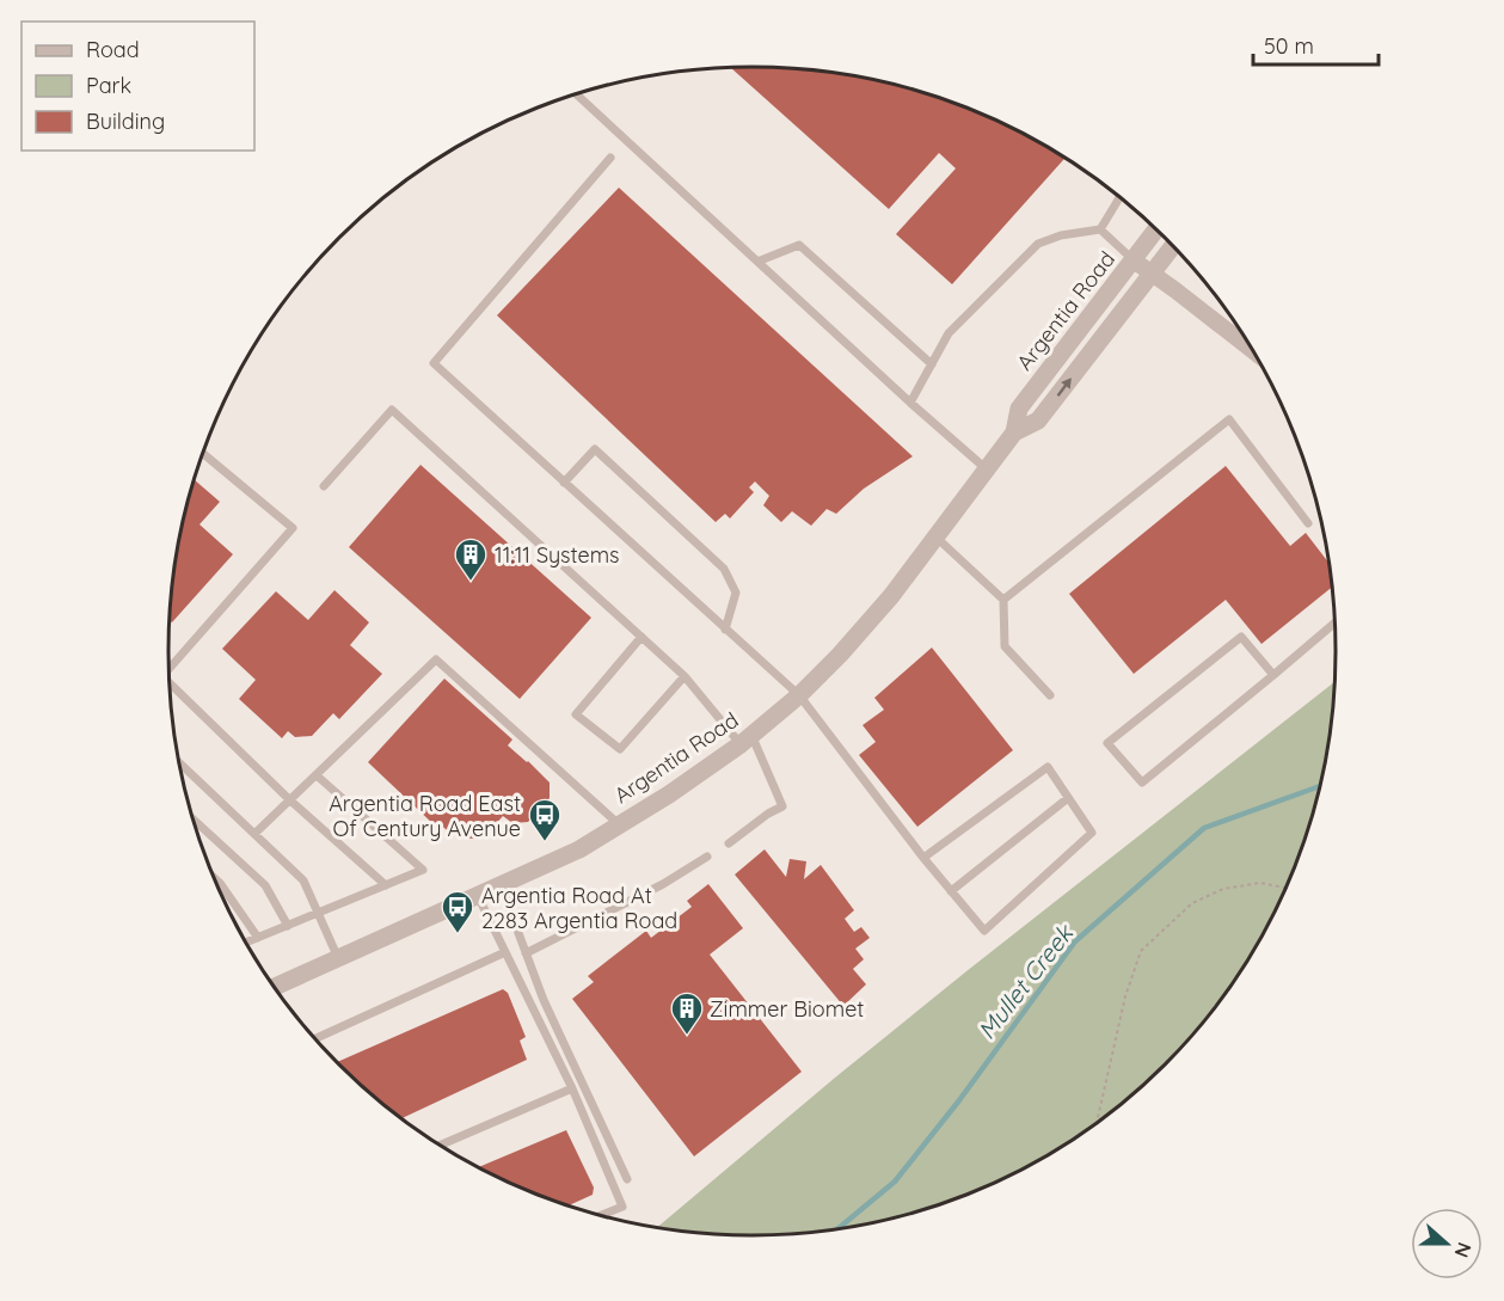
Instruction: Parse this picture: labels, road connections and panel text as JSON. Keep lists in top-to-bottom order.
{
  "streets": {
    "street": ["Argentia Road"]
  },
  "water": ["Mullet Creek"],
  "places": {
    "building": ["11:11 Systems", "Zimmer Biomet"],
    "bus stop": ["Argentia Road East Of Century Avenue", "Argentia Road At 2283 Argentia Road"]
  },
  "legend": ["Road", "Park", "Building"],
  "scale_bar": "50 m",
  "north": "right"
}
